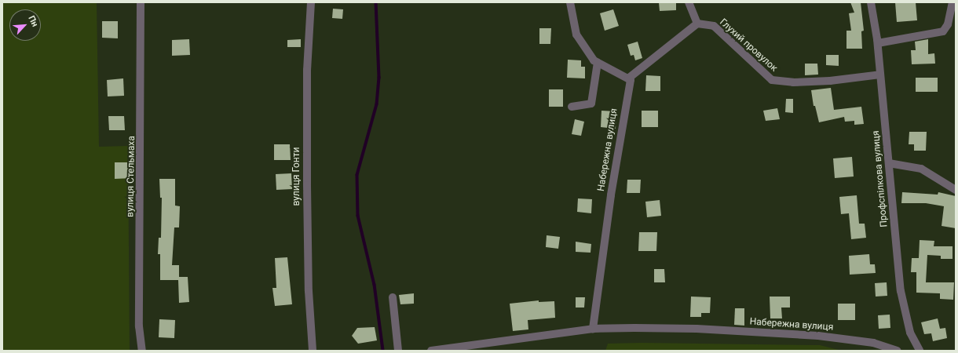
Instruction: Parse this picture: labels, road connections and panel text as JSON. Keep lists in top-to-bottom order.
{
  "streets": {
    "street": [
      "Глухий провулок",
      "Набережна вулиця",
      "вулиця Стельмаха",
      "вулиця Гонти",
      "Профспілкова вулиця"
    ]
  },
  "crossings": [
    ["Глухий провулок", "Профспілкова вулиця"]
  ],
  "north": "top right"
}
